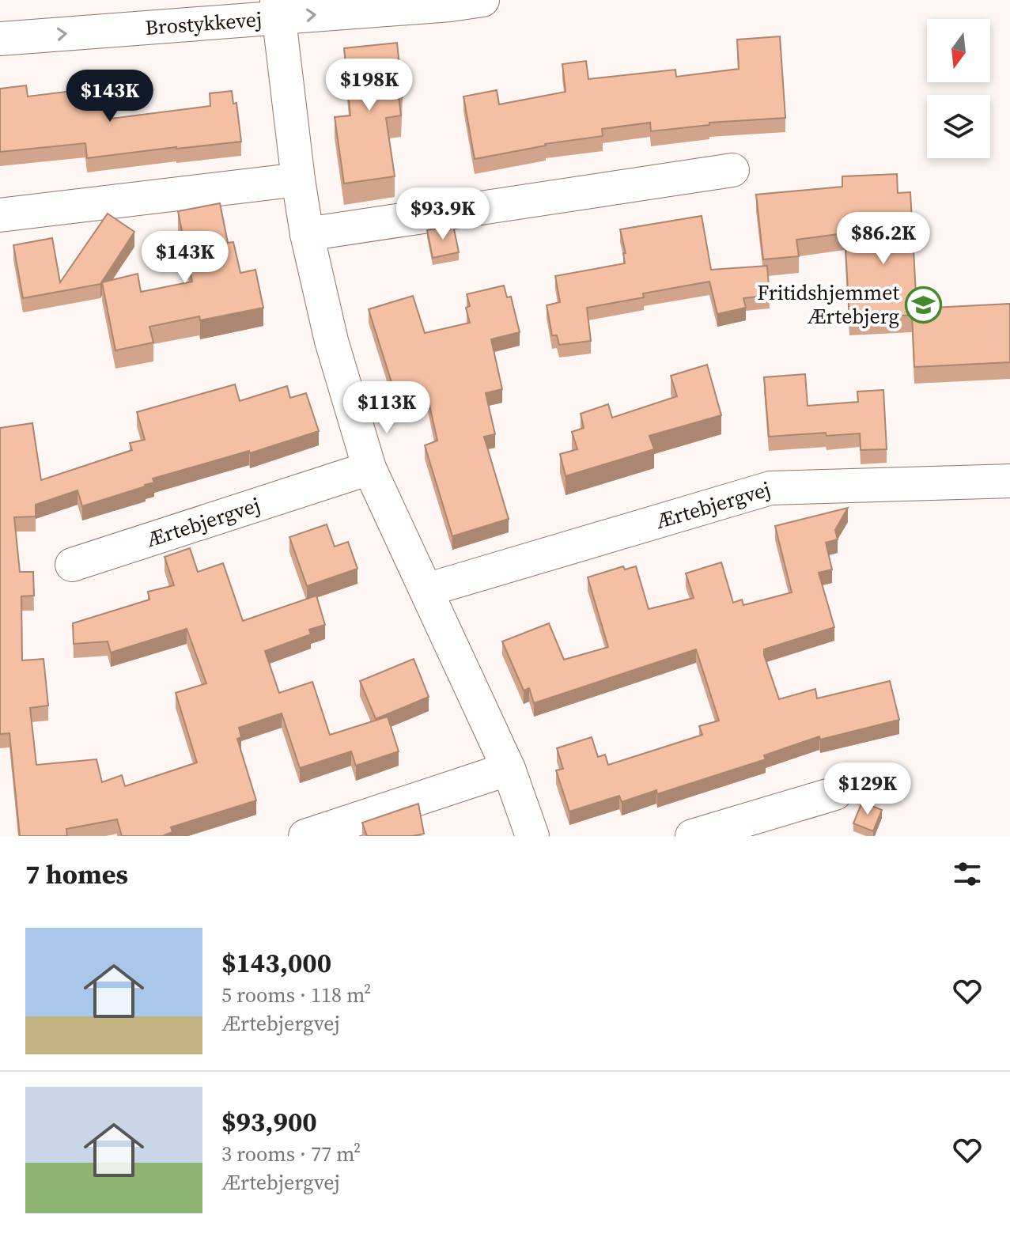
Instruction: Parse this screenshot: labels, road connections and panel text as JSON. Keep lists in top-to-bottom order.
{
  "streets": {
    "street": ["Brostykkevej", "Ærtebjergvej"]
  },
  "places": {
    "school or university": ["Fritidshjemmet Ærtebjerg"]
  },
  "north": "bottom",
  "page": {
    "price": [
      "$198K",
      "$143K",
      "$93.9K",
      "$86.2K",
      "$143K",
      "$113K",
      "$129K"
    ],
    "heading": "7 homes",
    "list": [
      {
        "name": "$143,000",
        "note": "5 rooms · 118 m² · Ærtebjergvej"
      },
      {
        "name": "$93,900",
        "note": "3 rooms · 77 m² · Ærtebjergvej"
      }
    ]
  }
}
